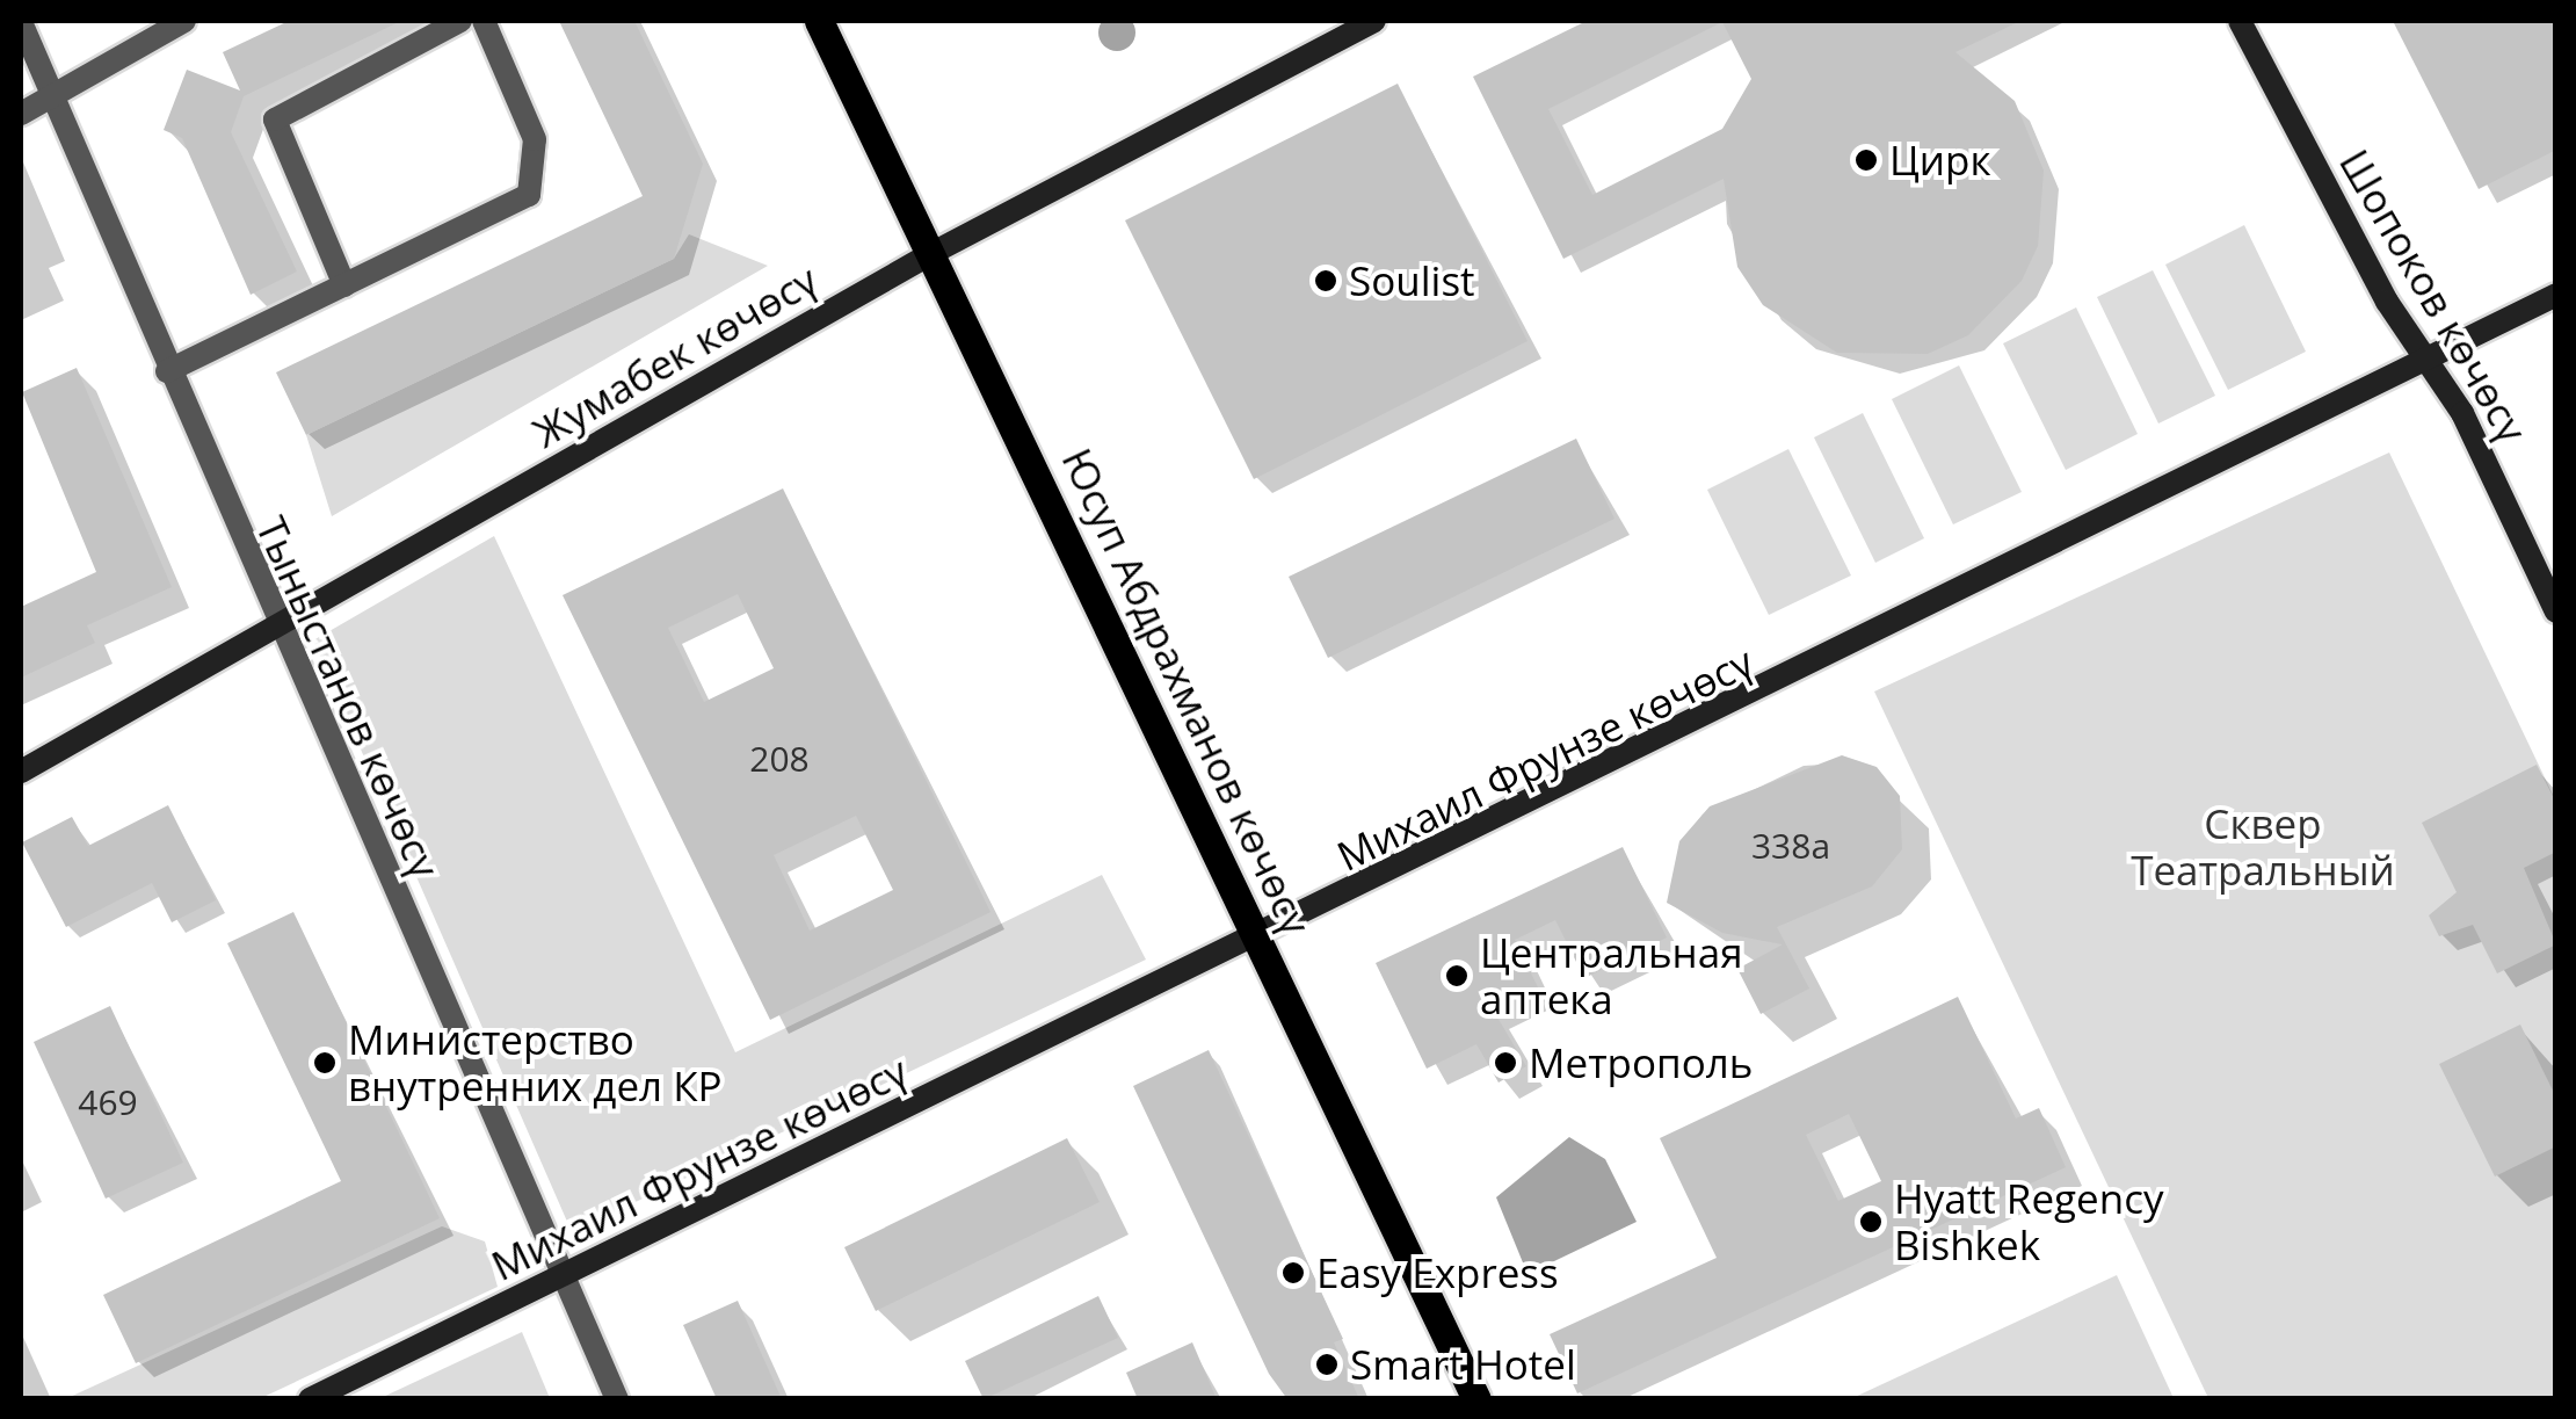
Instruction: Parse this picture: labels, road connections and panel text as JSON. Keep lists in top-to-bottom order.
{
  "streets": {
    "main road": [
      "Шопоков көчөсү",
      "Жумабек көчөсү",
      "Юсуп Абдрахманов көчөсү",
      "Михаил Фрунзе көчөсү"
    ],
    "street": ["Тыныстанов көчөсү"]
  },
  "crossings": [
    ["Шопоков көчөсү", "Михаил Фрунзе көчөсү"],
    ["Жумабек көчөсү", "Юсуп Абдрахманов көчөсү"],
    ["Жумабек көчөсү", "Тыныстанов көчөсү"],
    ["Юсуп Абдрахманов көчөсү", "Михаил Фрунзе көчөсү"],
    ["Тыныстанов көчөсү", "Михаил Фрунзе көчөсү"]
  ],
  "parks": ["Сквер Театральный"],
  "places": [
    "Цирк",
    "Soulist",
    "Центральная аптека",
    "Министерство внутренних дел КР",
    "Метрополь",
    "Hyatt Regency Bishkek",
    "Easy Express",
    "Smart Hotel"
  ],
  "house_numbers": ["208", "338а", "469"]
}
